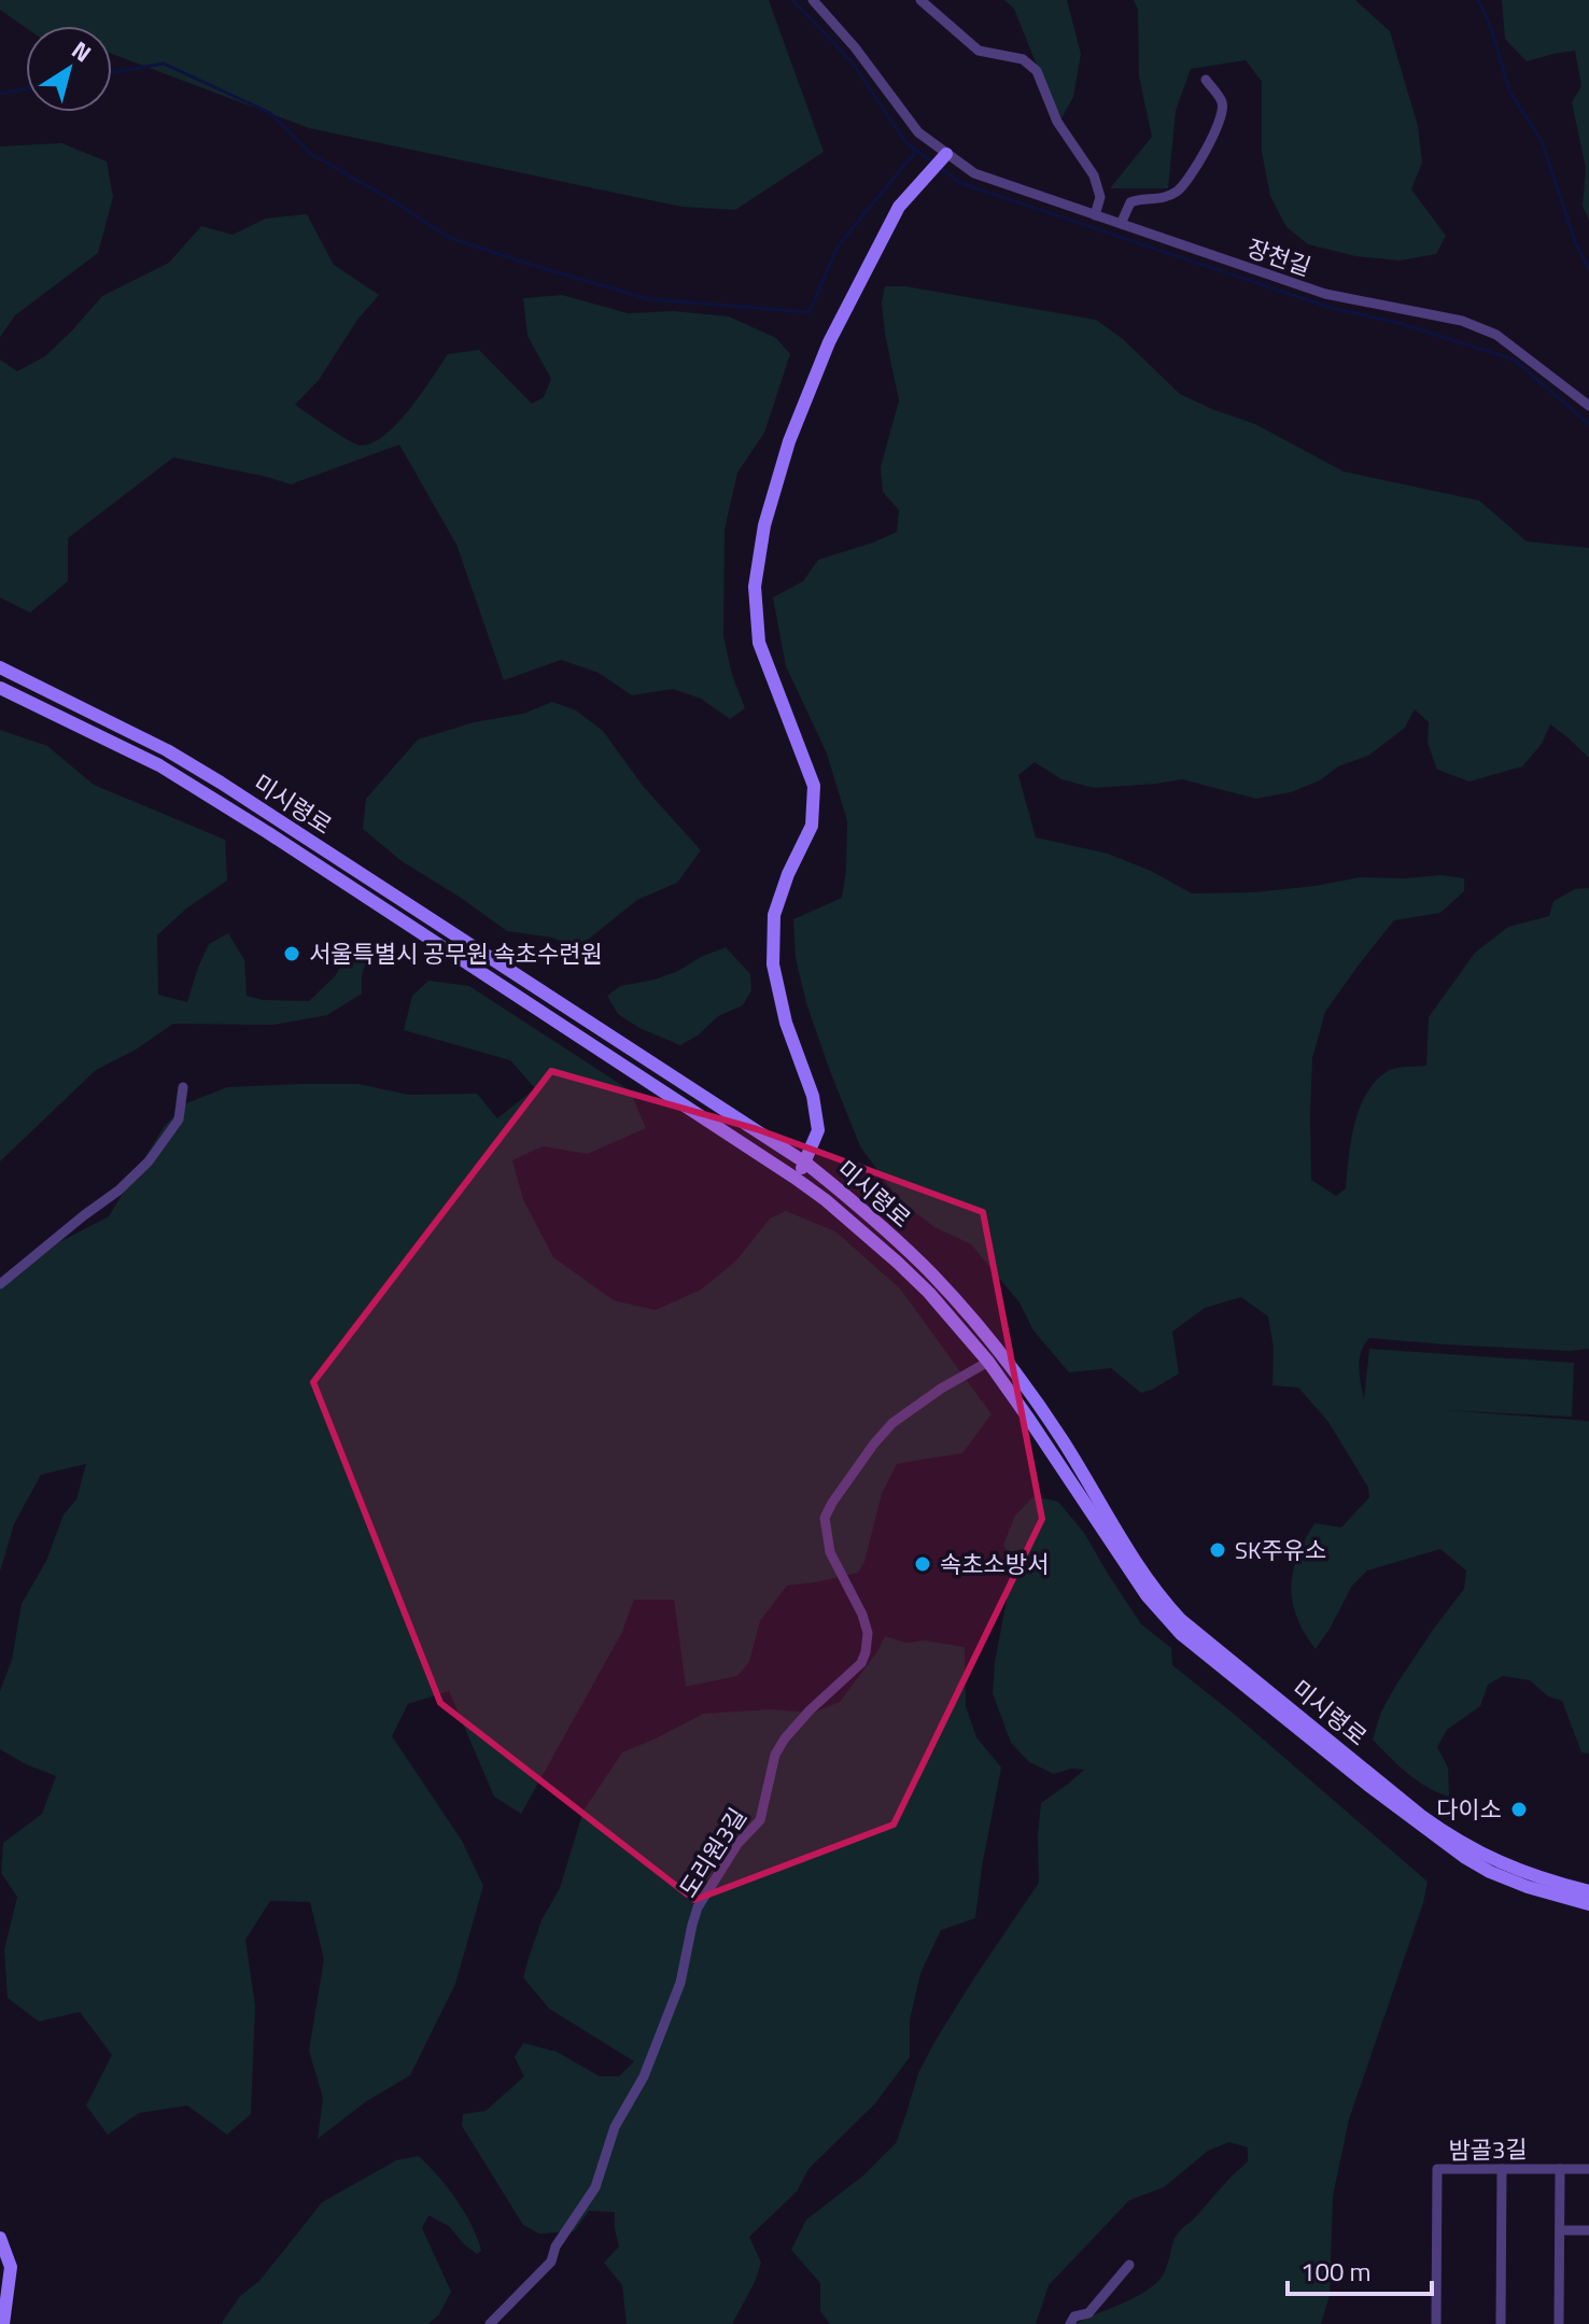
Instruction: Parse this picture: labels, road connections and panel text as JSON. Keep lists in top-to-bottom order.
{
  "streets": {
    "main road": ["미시령로"],
    "street": ["장천길", "도리원3길", "밤골3길"]
  },
  "crossings": [
    ["미시령로", "도리원3길"]
  ],
  "places": [
    "서울특별시 공무원 속초수련원",
    "SK주유소",
    "속초소방서",
    "다이소"
  ],
  "scale_bar": "100 m",
  "north": "top right"
}
